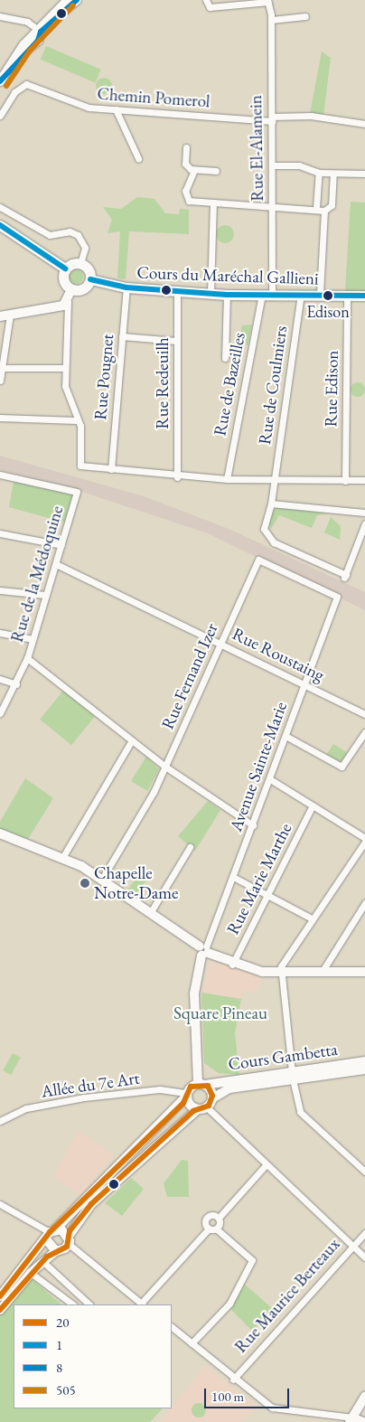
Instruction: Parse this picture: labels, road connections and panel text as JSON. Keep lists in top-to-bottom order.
{
  "streets": {
    "main road": ["Cours du Maréchal Gallieni", "Cours Gambetta"],
    "street": [
      "Chemin Pomerol",
      "Rue El-Alamein",
      "Rue Pougnet",
      "Rue Redeuilh",
      "Rue de Bazeilles",
      "Rue de Coulmiers",
      "Rue Edison",
      "Rue de la Médoquine",
      "Rue Roustaing",
      "Rue Fernand Izer",
      "Avenue Sainte-Marie",
      "Rue Marie Marthe",
      "Allée du 7e Art",
      "Rue Maurice Berteaux"
    ]
  },
  "crossings": [
    ["Chemin Pomerol", "Rue El-Alamein"],
    ["Rue El-Alamein", "Cours du Maréchal Gallieni"],
    ["Rue El-Alamein", "Rue de Bazeilles"],
    ["Cours du Maréchal Gallieni", "Rue Pougnet"],
    ["Cours du Maréchal Gallieni", "Rue Redeuilh"],
    ["Cours du Maréchal Gallieni", "Rue de Bazeilles"],
    ["Cours du Maréchal Gallieni", "Rue de Coulmiers"],
    ["Cours du Maréchal Gallieni", "Rue Edison"],
    ["Rue de la Médoquine", "Rue Roustaing"],
    ["Rue Roustaing", "Rue Fernand Izer"],
    ["Rue Roustaing", "Avenue Sainte-Marie"],
    ["Rue Fernand Izer", "Avenue Sainte-Marie"]
  ],
  "parks": ["Square Pineau"],
  "places": ["Edison", "Chapelle Notre-Dame"],
  "lines": [
    "transit line 8",
    "transit line 505",
    "transit line 1",
    "transit line 20"
  ],
  "legend": [
    "20",
    "1",
    "8",
    "505"
  ],
  "scale_bar": "100 m"
}
